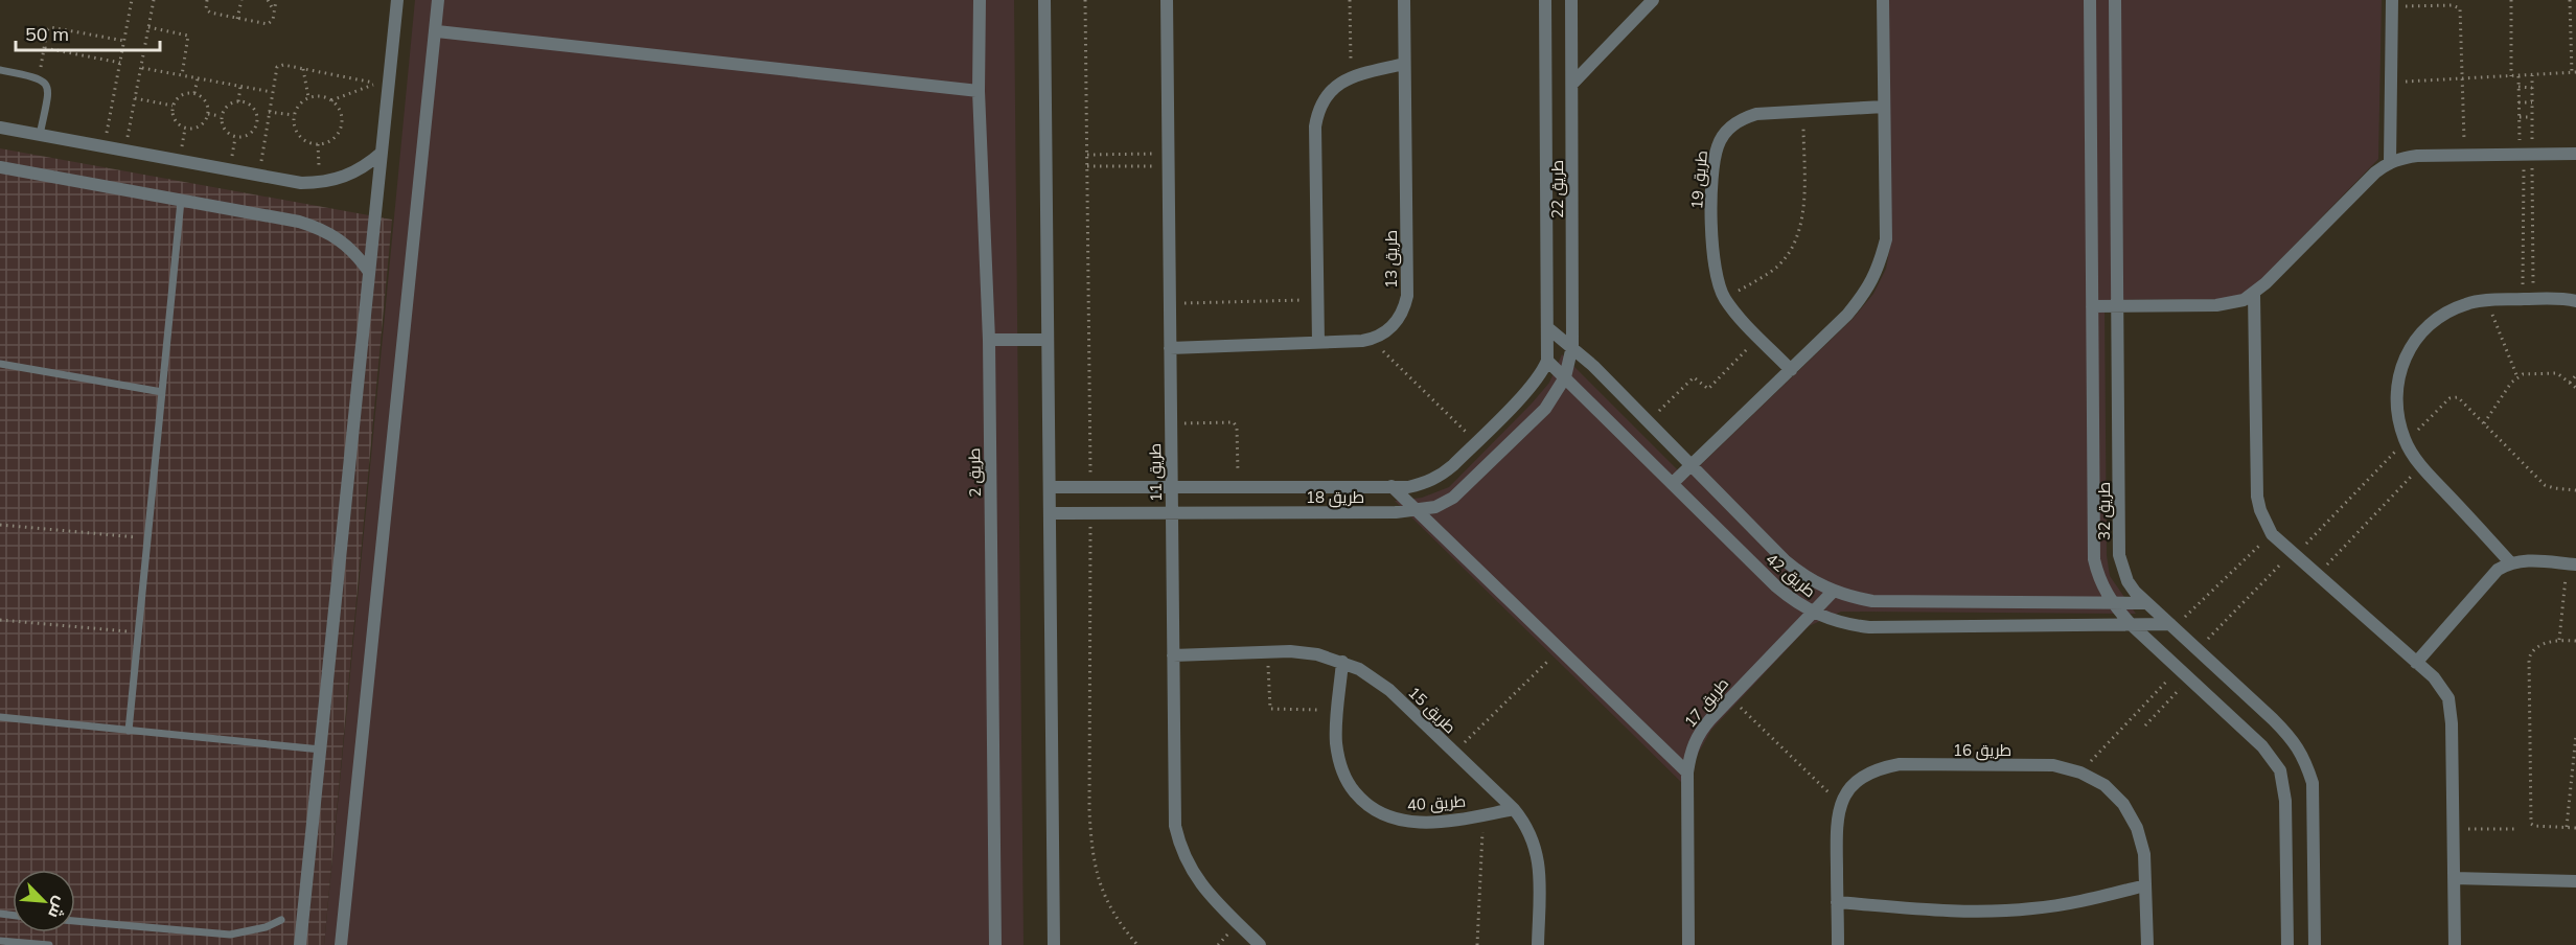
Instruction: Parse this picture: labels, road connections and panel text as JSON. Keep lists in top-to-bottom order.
{
  "streets": {
    "street": [
      "طريق 19",
      "طريق 22",
      "طريق 13",
      "طريق 2",
      "طريق 11",
      "طريق 18",
      "طريق 32",
      "طريق 42",
      "طريق 17",
      "طريق 15",
      "طريق 16",
      "طريق 40"
    ]
  },
  "crossings": [
    ["طريق 22", "طريق 18"],
    ["طريق 22", "طريق 42"],
    ["طريق 13", "طريق 11"],
    ["طريق 11", "طريق 18"],
    ["طريق 11", "طريق 15"],
    ["طريق 18", "طريق 42"],
    ["طريق 32", "طريق 42"],
    ["طريق 42", "طريق 17"],
    ["طريق 15", "طريق 40"]
  ],
  "scale_bar": "50 m",
  "north": "bottom right"
}
